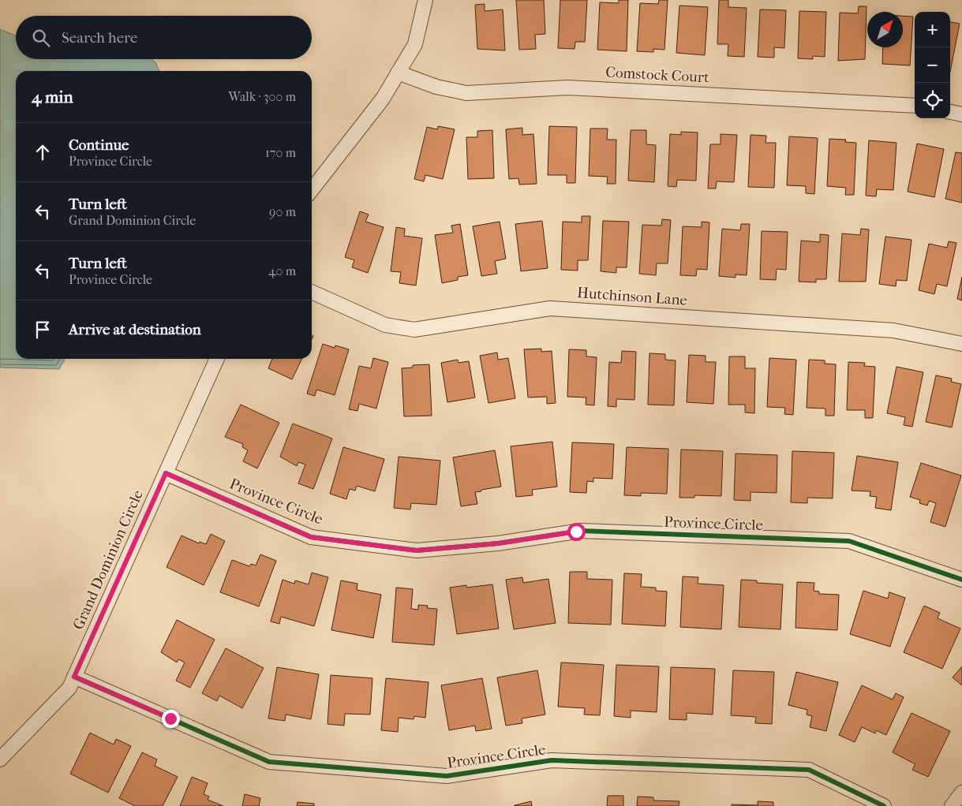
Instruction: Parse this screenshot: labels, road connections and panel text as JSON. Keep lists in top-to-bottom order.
{
  "streets": {
    "street": [
      "Comstock Court",
      "Hutchinson Lane",
      "Province Circle",
      "Grand Dominion Circle"
    ]
  },
  "crossings": [
    ["Province Circle", "Grand Dominion Circle"]
  ],
  "north": "top right",
  "page": {
    "map_buttons": ["+", "−"],
    "search": "Search here",
    "heading": ["4 min", "Walk · 300 m"],
    "list": [
      ["Continue", "Province Circle", "170 m"],
      ["Turn left", "Grand Dominion Circle", "90 m"],
      ["Turn left", "Province Circle", "40 m"],
      "Arrive at destination"
    ]
  }
}
